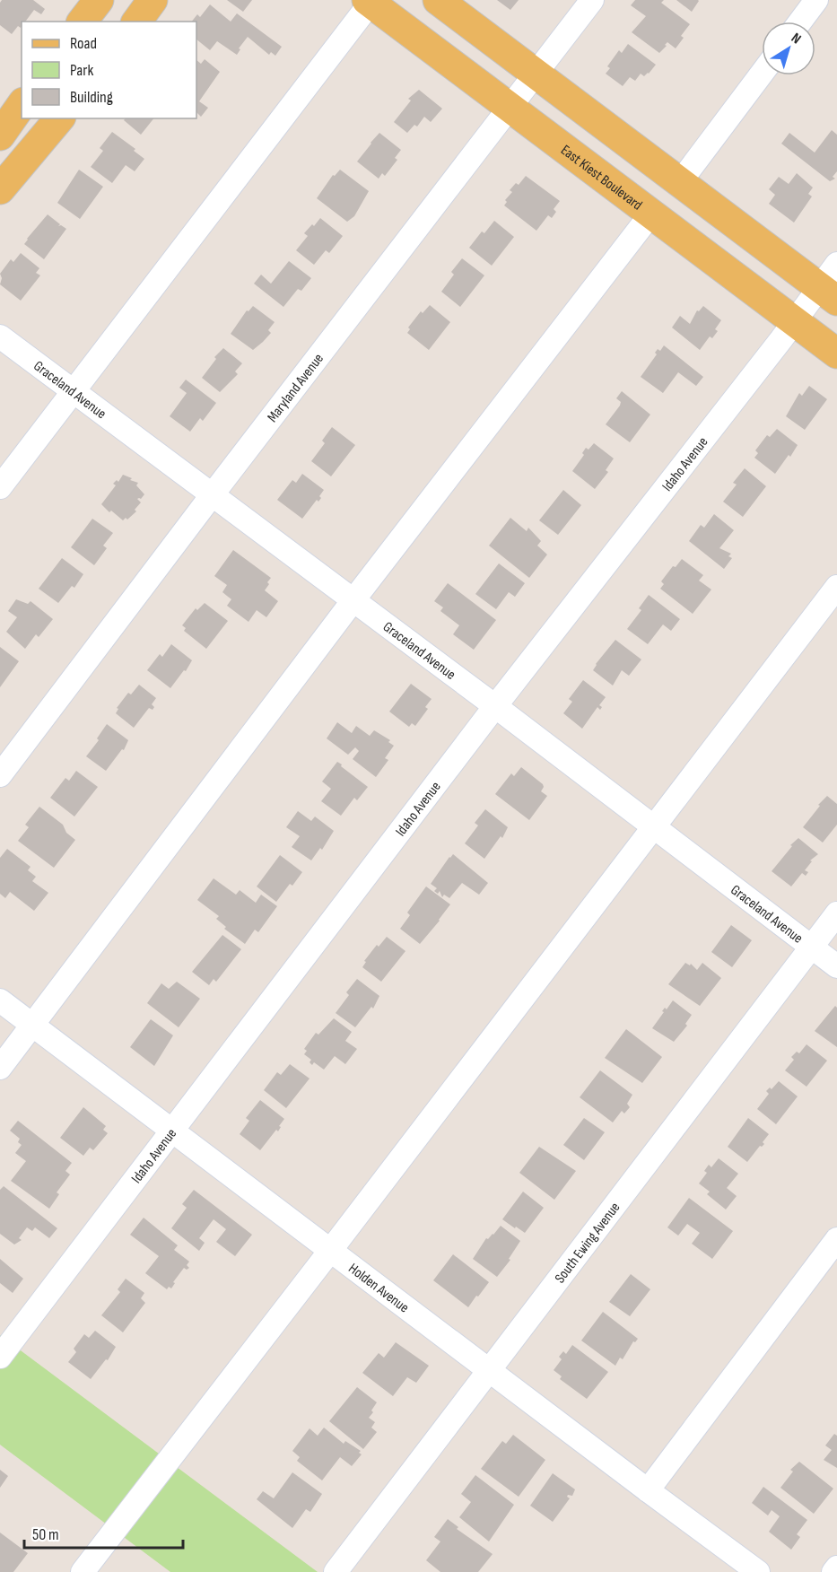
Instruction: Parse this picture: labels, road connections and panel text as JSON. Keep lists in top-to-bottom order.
{
  "streets": {
    "main road": ["East Kiest Boulevard"],
    "street": [
      "Maryland Avenue",
      "Graceland Avenue",
      "Idaho Avenue",
      "South Ewing Avenue",
      "Holden Avenue"
    ]
  },
  "crossings": [
    ["East Kiest Boulevard", "Maryland Avenue"],
    ["East Kiest Boulevard", "Idaho Avenue"],
    ["Maryland Avenue", "Graceland Avenue"],
    ["Graceland Avenue", "Idaho Avenue"],
    ["Graceland Avenue", "South Ewing Avenue"],
    ["Idaho Avenue", "Holden Avenue"],
    ["South Ewing Avenue", "Holden Avenue"]
  ],
  "legend": ["Road", "Park", "Building"],
  "scale_bar": "50 m",
  "north": "top right"
}
